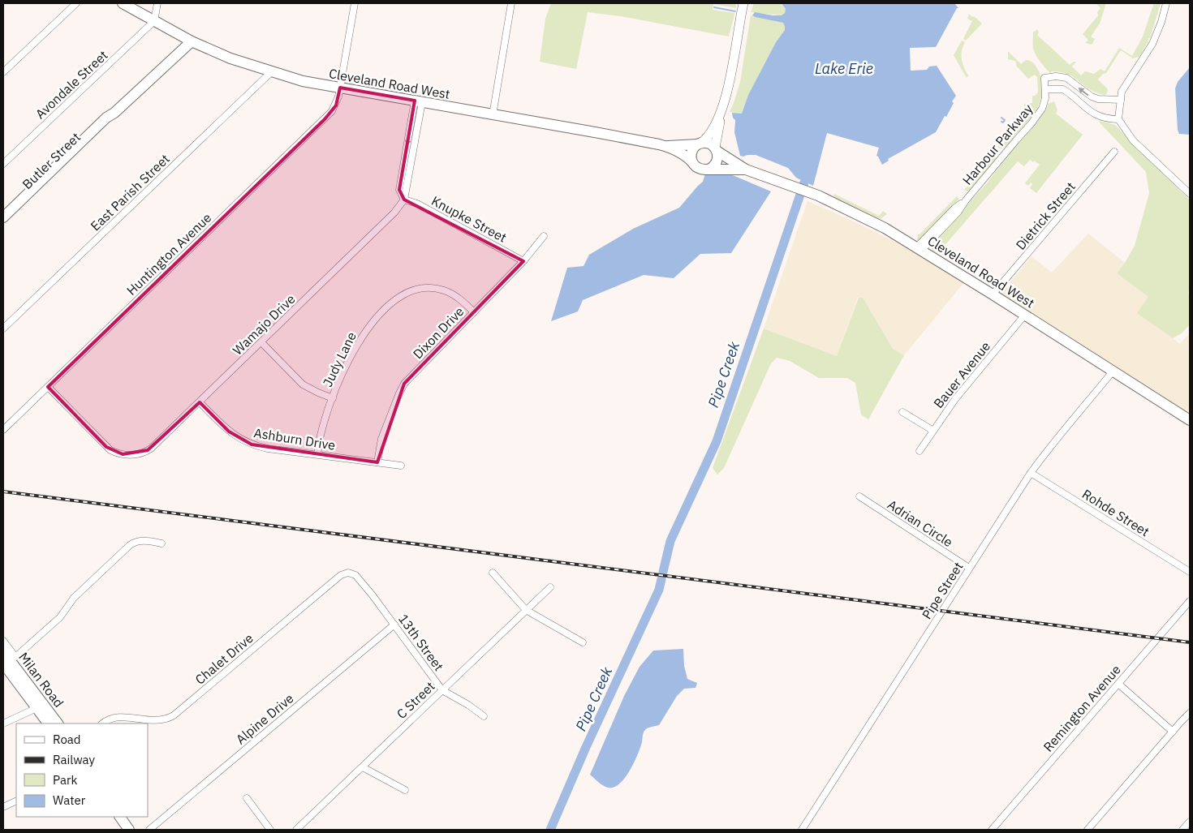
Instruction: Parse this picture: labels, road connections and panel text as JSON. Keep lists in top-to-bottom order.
{
  "streets": {
    "main road": ["Cleveland Road West", "Butler Street", "Milan Road"],
    "street": [
      "Avondale Street",
      "Harbour Parkway",
      "East Parish Street",
      "Dietrick Street",
      "Knupke Street",
      "Huntington Avenue",
      "Wamajo Drive",
      "Dixon Drive",
      "Judy Lane",
      "Bauer Avenue",
      "Ashburn Drive",
      "Rohde Street",
      "Adrian Circle",
      "Pipe Street",
      "13th Street",
      "Chalet Drive",
      "C Street",
      "Remington Avenue",
      "Alpine Drive"
    ]
  },
  "crossings": [
    ["Cleveland Road West", "Avondale Street"],
    ["Cleveland Road West", "Harbour Parkway"],
    ["Cleveland Road West", "Butler Street"],
    ["Cleveland Road West", "East Parish Street"],
    ["Cleveland Road West", "Dietrick Street"],
    ["Cleveland Road West", "Huntington Avenue"],
    ["Cleveland Road West", "Bauer Avenue"],
    ["Cleveland Road West", "Pipe Street"],
    ["Knupke Street", "Wamajo Drive"],
    ["Knupke Street", "Dixon Drive"],
    ["Huntington Avenue", "Wamajo Drive"],
    ["Wamajo Drive", "Ashburn Drive"],
    ["Dixon Drive", "Judy Lane"],
    ["Dixon Drive", "Ashburn Drive"],
    ["Judy Lane", "Ashburn Drive"],
    ["Rohde Street", "Pipe Street"],
    ["Adrian Circle", "Pipe Street"],
    ["13th Street", "Chalet Drive"],
    ["13th Street", "C Street"],
    ["13th Street", "Alpine Drive"]
  ],
  "water": ["Lake Erie", "Pipe Creek"],
  "legend": [
    "Road",
    "Railway",
    "Park",
    "Water"
  ]
}
